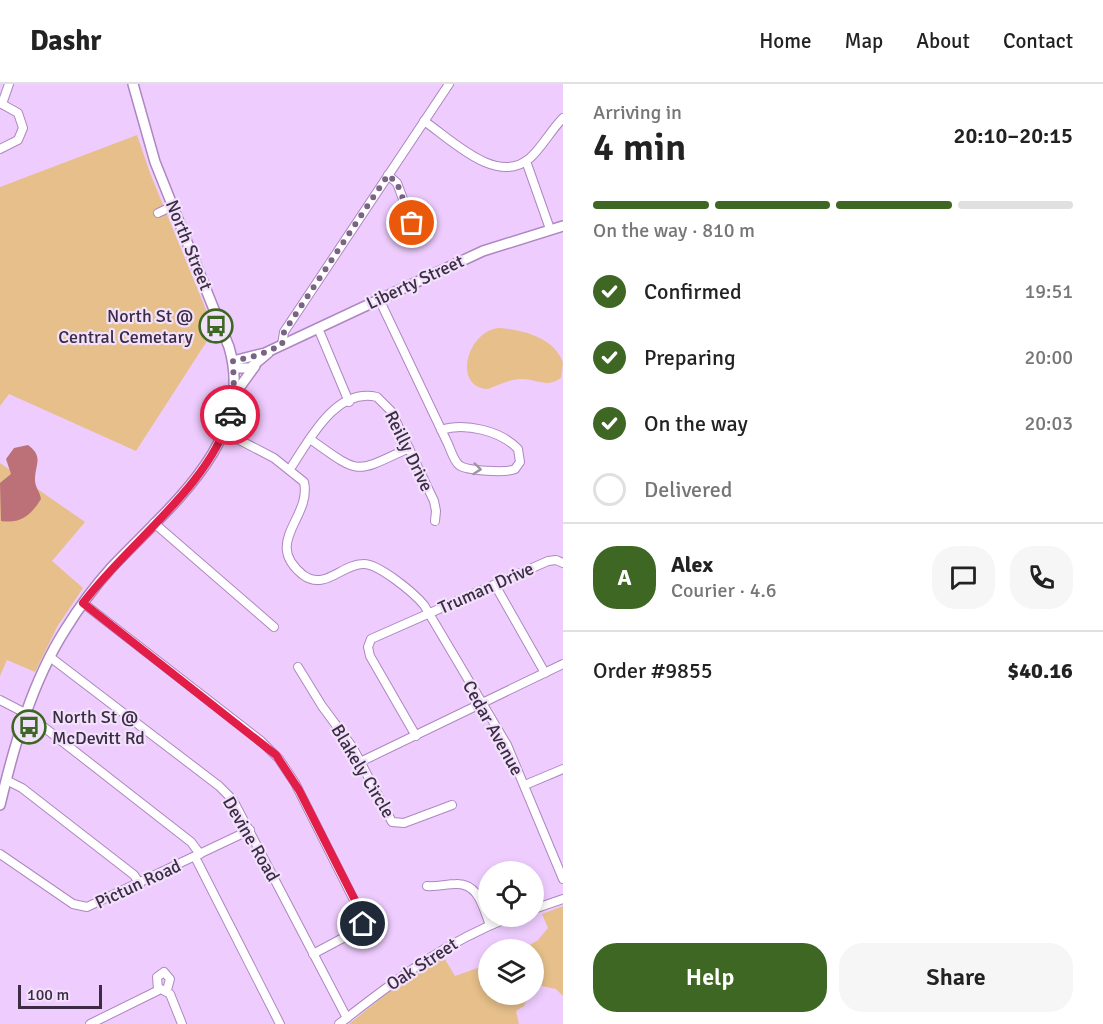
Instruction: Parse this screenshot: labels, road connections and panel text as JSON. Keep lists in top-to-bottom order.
{
  "streets": {
    "main road": ["North Street", "Liberty Street"],
    "street": [
      "Reilly Drive",
      "Truman Drive",
      "Cedar Avenue",
      "Blakely Circle",
      "Devine Road",
      "Pictun Road",
      "Oak Street"
    ]
  },
  "crossings": [
    ["North Street", "Liberty Street"],
    ["North Street", "Truman Drive"],
    ["North Street", "Devine Road"],
    ["Reilly Drive", "Truman Drive"],
    ["Truman Drive", "Cedar Avenue"],
    ["Devine Road", "Pictun Road"],
    ["Devine Road", "Oak Street"]
  ],
  "places": {
    "bus stop": ["North St @ Central Cemetary", "North St @ McDevitt Rd"]
  },
  "scale_bar": "100 m",
  "page": {
    "header": "Dashr",
    "nav": [
      "Home",
      "Map",
      "About",
      "Contact"
    ],
    "heading": ["4 min", "Arriving in", "20:10–20:15"],
    "panel": [
      "Alex",
      "Courier · 4.6",
      "Order #9855",
      "$40.16"
    ],
    "bar": "On the way · 810 m",
    "list": [
      ["Confirmed", "19:51"],
      ["Preparing", "20:00"],
      ["On the way", "20:03"],
      "Delivered"
    ],
    "round": "A",
    "buttons": ["Help", "Share"],
    "scale": "100 m"
  }
}
